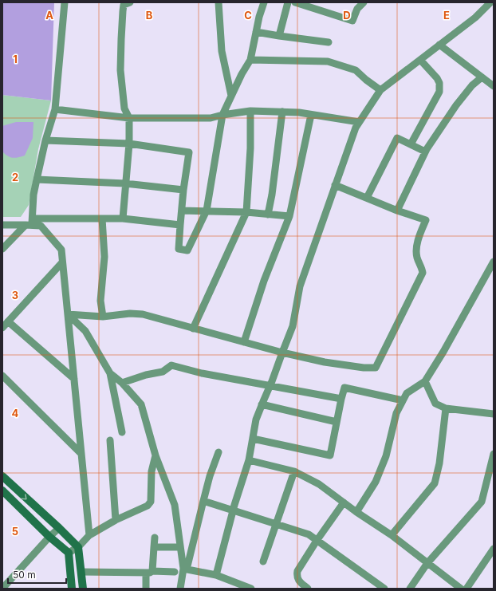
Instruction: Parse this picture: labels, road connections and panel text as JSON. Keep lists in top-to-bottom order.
{
  "scale_bar": "50 m",
  "grid": {
    "columns": [
      "A",
      "B",
      "C",
      "D",
      "E"
    ],
    "rows": [
      "1",
      "2",
      "3",
      "4",
      "5"
    ]
  }
}
